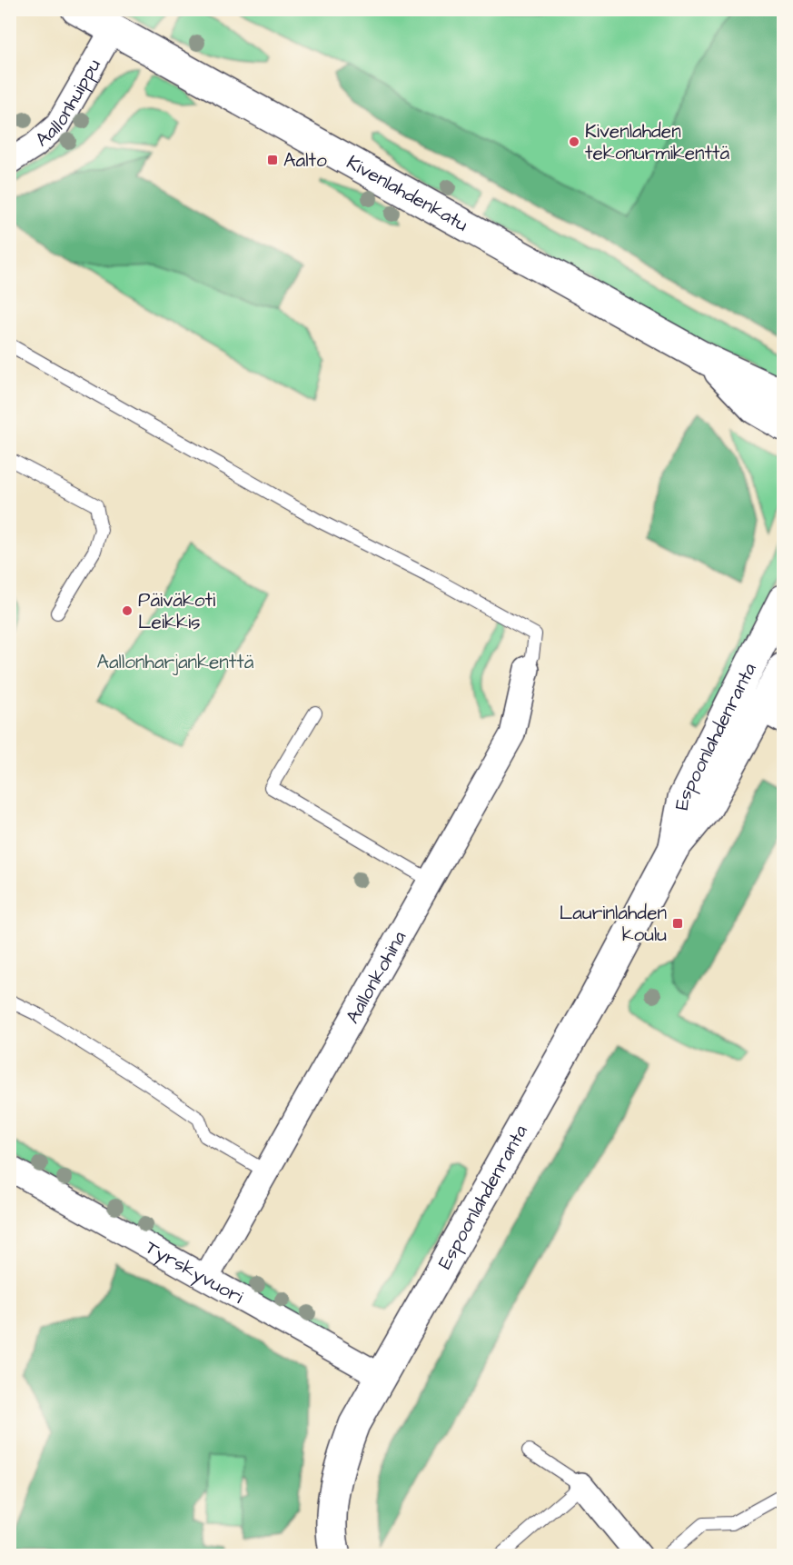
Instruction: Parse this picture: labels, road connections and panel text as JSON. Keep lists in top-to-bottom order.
{
  "streets": {
    "street": [
      "Aallonhuippu",
      "Kivenlahdenkatu",
      "Espoonlahdenranta",
      "Aallonkohina",
      "Tyrskyvuori"
    ]
  },
  "crossings": [
    ["Aallonhuippu", "Kivenlahdenkatu"],
    ["Espoonlahdenranta", "Tyrskyvuori"],
    ["Aallonkohina", "Tyrskyvuori"]
  ],
  "parks": ["Aallonharjankenttä"],
  "places": {
    "other": ["Kivenlahden tekonurmikenttä", "Päiväkoti Leikkis"],
    "transit": ["Aalto", "Laurinlahden koulu"]
  }
}
